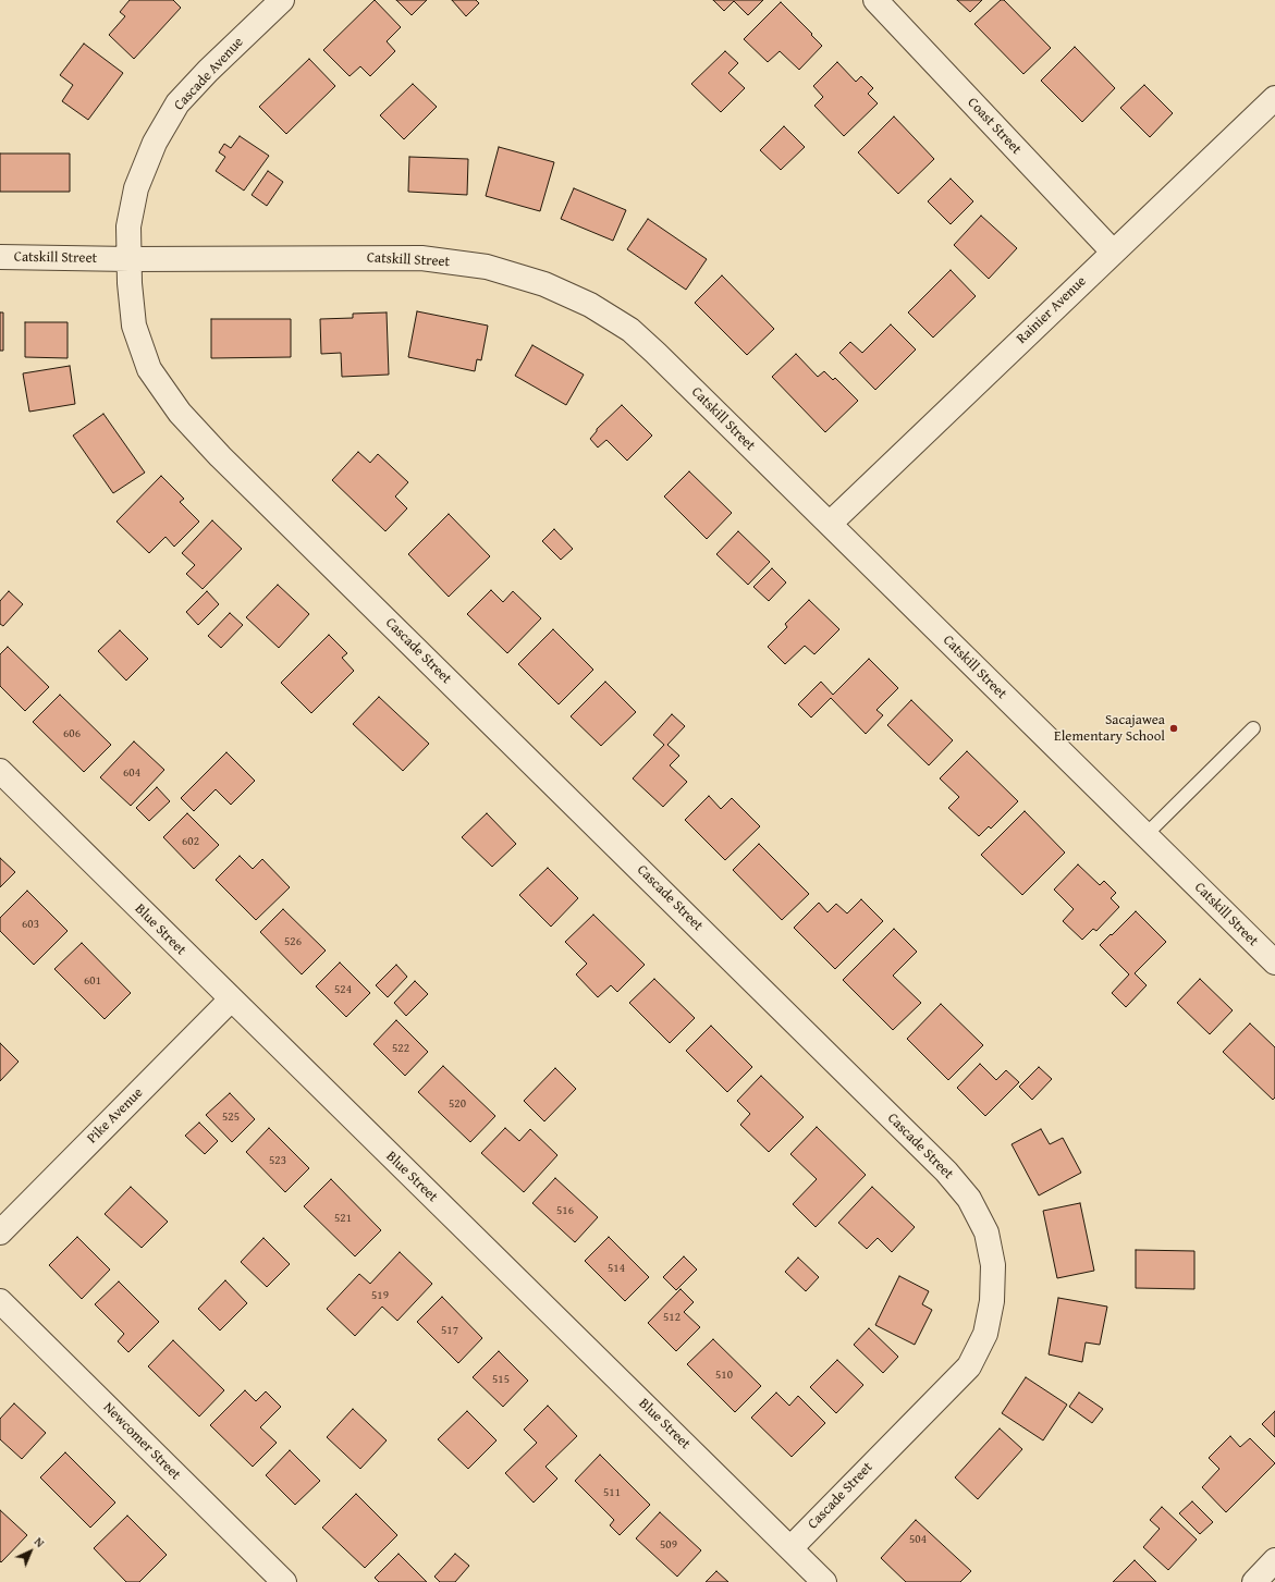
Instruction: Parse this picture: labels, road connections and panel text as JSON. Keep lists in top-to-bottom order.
{
  "streets": {
    "street": [
      "Cascade Avenue",
      "Coast Street",
      "Catskill Street",
      "Rainier Avenue",
      "Cascade Street",
      "Blue Street",
      "Pike Avenue",
      "Newcomer Street"
    ]
  },
  "crossings": [
    ["Cascade Avenue", "Catskill Street"],
    ["Cascade Avenue", "Cascade Street"],
    ["Coast Street", "Rainier Avenue"],
    ["Catskill Street", "Rainier Avenue"],
    ["Catskill Street", "Cascade Street"],
    ["Cascade Street", "Blue Street"],
    ["Blue Street", "Pike Avenue"]
  ],
  "places": ["Sacajawea Elementary School"],
  "house_numbers": [
    "606",
    "604",
    "602",
    "603",
    "526",
    "601",
    "524",
    "522",
    "520",
    "525",
    "523",
    "516",
    "521",
    "514",
    "519",
    "512",
    "517",
    "510",
    "515",
    "511",
    "504",
    "509"
  ],
  "north": "top right"
}
